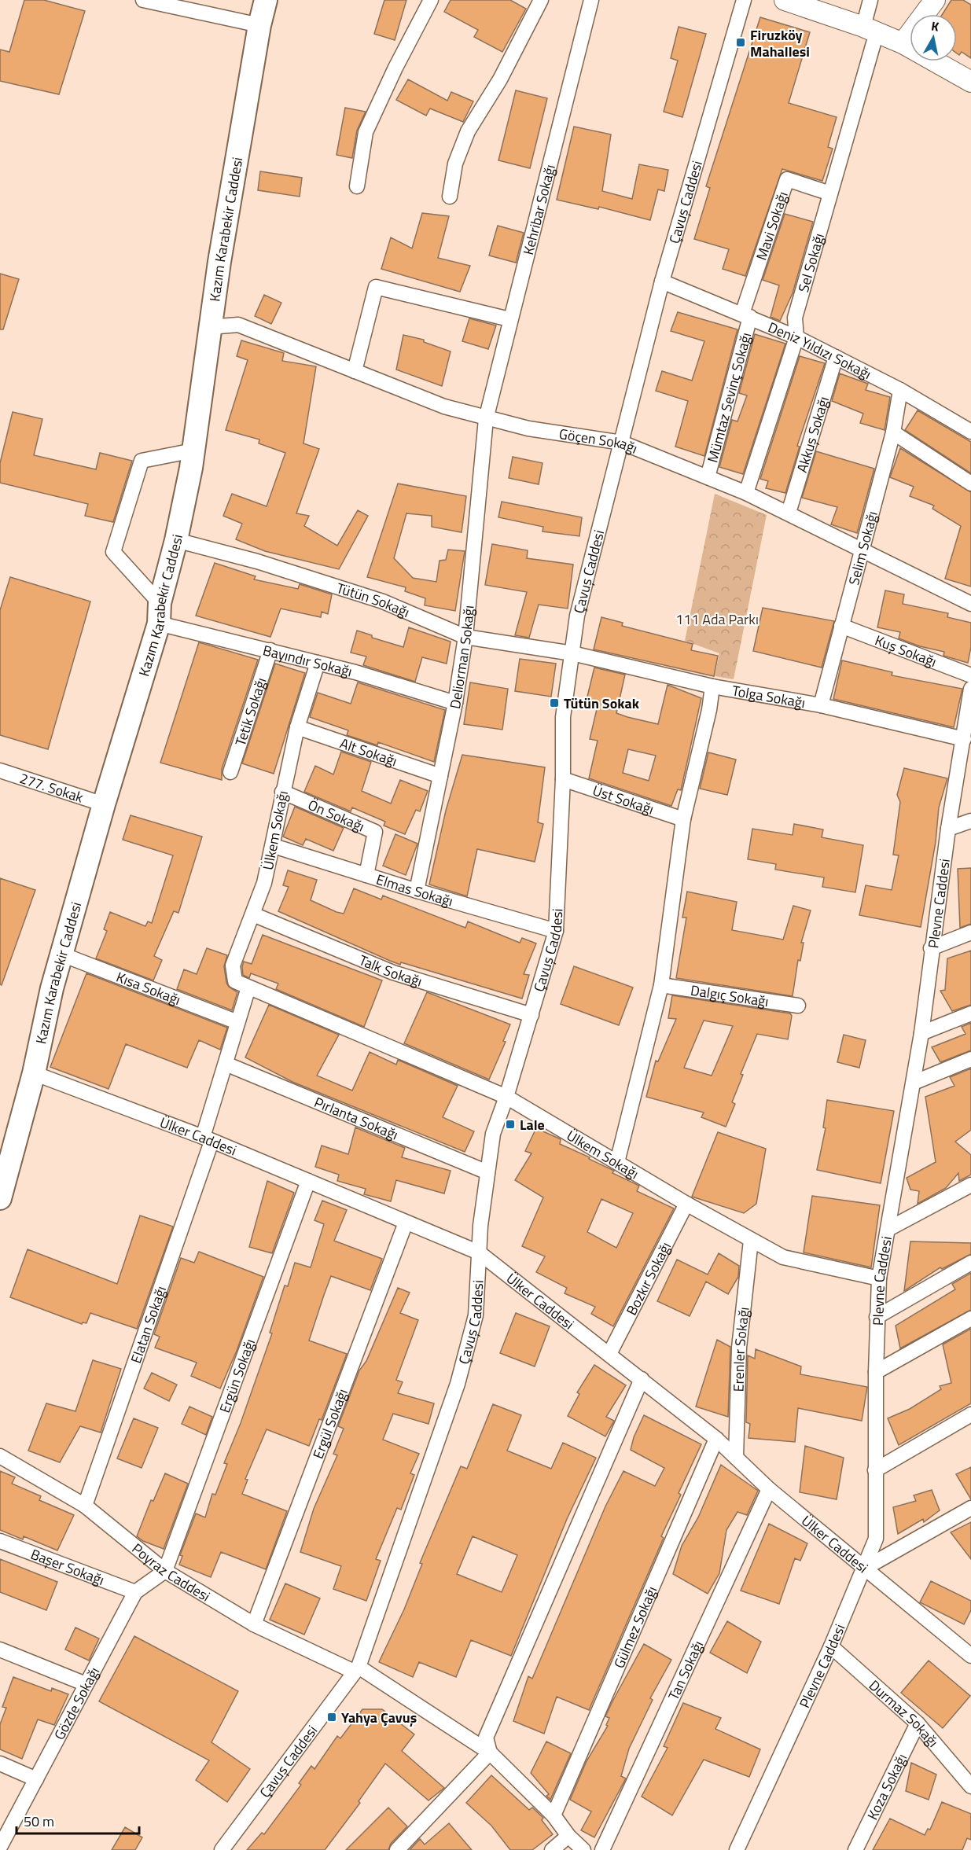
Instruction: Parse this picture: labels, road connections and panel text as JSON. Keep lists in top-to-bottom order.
{
  "streets": {
    "main road": ["Kazım Karabekir Caddesi"],
    "street": [
      "Çavuş Caddesi",
      "Kehribar Sokağı",
      "Mavi Sokağı",
      "Sel Sokağı",
      "Deniz Yıldızı Sokağı",
      "Mümtaz Sevinç Sokağı",
      "Akkuş Sokağı",
      "Göçen Sokağı",
      "Selim Sokağı",
      "Tütün Sokağı",
      "Kuş Sokağı",
      "Deliorman Sokağı",
      "Bayındır Sokağı",
      "Tolga Sokağı",
      "Tetik Sokağı",
      "Alt Sokağı",
      "277. Sokak",
      "Üst Sokağı",
      "Ön Sokağı",
      "Ülkem Sokağı",
      "Elmas Sokağı",
      "Plevne Caddesi",
      "Talk Sokağı",
      "Kısa Sokağı",
      "Dalgıç Sokağı",
      "Pırlanta Sokağı",
      "Ülker Caddesi",
      "Bozkır Sokağı",
      "Elatan Sokağı",
      "Erenler Sokağı",
      "Ergün Sokağı",
      "Ergül Sokağı",
      "Başer Sokağı",
      "Poyraz Caddesi",
      "Gülmez Sokağı",
      "Tan Sokağı",
      "Gözde Sokağı",
      "Durmaz Sokağı",
      "Koza Sokağı"
    ]
  },
  "crossings": [
    ["Çavuş Caddesi", "Deniz Yıldızı Sokağı"],
    ["Çavuş Caddesi", "Göçen Sokağı"],
    ["Çavuş Caddesi", "Tütün Sokağı"],
    ["Çavuş Caddesi", "Tolga Sokağı"],
    ["Çavuş Caddesi", "Üst Sokağı"],
    ["Çavuş Caddesi", "Ülkem Sokağı"],
    ["Çavuş Caddesi", "Elmas Sokağı"],
    ["Çavuş Caddesi", "Talk Sokağı"],
    ["Çavuş Caddesi", "Pırlanta Sokağı"],
    ["Çavuş Caddesi", "Ülker Caddesi"],
    ["Çavuş Caddesi", "Poyraz Caddesi"],
    ["Kehribar Sokağı", "Göçen Sokağı"],
    ["Kehribar Sokağı", "Deliorman Sokağı"],
    ["Mavi Sokağı", "Sel Sokağı"],
    ["Mavi Sokağı", "Deniz Yıldızı Sokağı"],
    ["Mavi Sokağı", "Mümtaz Sevinç Sokağı"],
    ["Kazım Karabekir Caddesi", "Göçen Sokağı"],
    ["Kazım Karabekir Caddesi", "Tütün Sokağı"],
    ["Kazım Karabekir Caddesi", "Bayındır Sokağı"],
    ["Kazım Karabekir Caddesi", "277. Sokak"],
    ["Kazım Karabekir Caddesi", "Kısa Sokağı"],
    ["Kazım Karabekir Caddesi", "Ülker Caddesi"],
    ["Sel Sokağı", "Deniz Yıldızı Sokağı"],
    ["Sel Sokağı", "Göçen Sokağı"],
    ["Deniz Yıldızı Sokağı", "Mümtaz Sevinç Sokağı"],
    ["Deniz Yıldızı Sokağı", "Akkuş Sokağı"],
    ["Deniz Yıldızı Sokağı", "Selim Sokağı"],
    ["Mümtaz Sevinç Sokağı", "Göçen Sokağı"],
    ["Akkuş Sokağı", "Göçen Sokağı"],
    ["Göçen Sokağı", "Selim Sokağı"],
    ["Göçen Sokağı", "Deliorman Sokağı"],
    ["Selim Sokağı", "Kuş Sokağı"],
    ["Selim Sokağı", "Tolga Sokağı"],
    ["Tütün Sokağı", "Deliorman Sokağı"],
    ["Tütün Sokağı", "Tolga Sokağı"],
    ["Deliorman Sokağı", "Bayındır Sokağı"],
    ["Deliorman Sokağı", "Alt Sokağı"],
    ["Deliorman Sokağı", "Elmas Sokağı"],
    ["Bayındır Sokağı", "Tetik Sokağı"],
    ["Bayındır Sokağı", "Ülkem Sokağı"],
    ["Tolga Sokağı", "Plevne Caddesi"],
    ["Alt Sokağı", "Ülkem Sokağı"],
    ["Ön Sokağı", "Ülkem Sokağı"],
    ["Ön Sokağı", "Elmas Sokağı"],
    ["Ülkem Sokağı", "Elmas Sokağı"],
    ["Ülkem Sokağı", "Plevne Caddesi"],
    ["Ülkem Sokağı", "Talk Sokağı"],
    ["Ülkem Sokağı", "Bozkır Sokağı"],
    ["Ülkem Sokağı", "Erenler Sokağı"],
    ["Plevne Caddesi", "Ülker Caddesi"],
    ["Plevne Caddesi", "Durmaz Sokağı"],
    ["Ülker Caddesi", "Bozkır Sokağı"],
    ["Ülker Caddesi", "Elatan Sokağı"],
    ["Ülker Caddesi", "Erenler Sokağı"],
    ["Ülker Caddesi", "Ergün Sokağı"],
    ["Ülker Caddesi", "Ergül Sokağı"],
    ["Ülker Caddesi", "Gülmez Sokağı"],
    ["Ülker Caddesi", "Tan Sokağı"],
    ["Elatan Sokağı", "Poyraz Caddesi"],
    ["Ergün Sokağı", "Poyraz Caddesi"],
    ["Ergün Sokağı", "Gözde Sokağı"],
    ["Ergül Sokağı", "Poyraz Caddesi"],
    ["Başer Sokağı", "Gözde Sokağı"],
    ["Poyraz Caddesi", "Gülmez Sokağı"],
    ["Poyraz Caddesi", "Gözde Sokağı"],
    ["Durmaz Sokağı", "Koza Sokağı"]
  ],
  "parks": ["111 Ada Parkı"],
  "places": {
    "transit": [
      "Firuzköy Mahallesi",
      "Tütün Sokak",
      "Lale",
      "Yahya Çavuş"
    ]
  },
  "scale_bar": "50 m",
  "north": "top"
}
